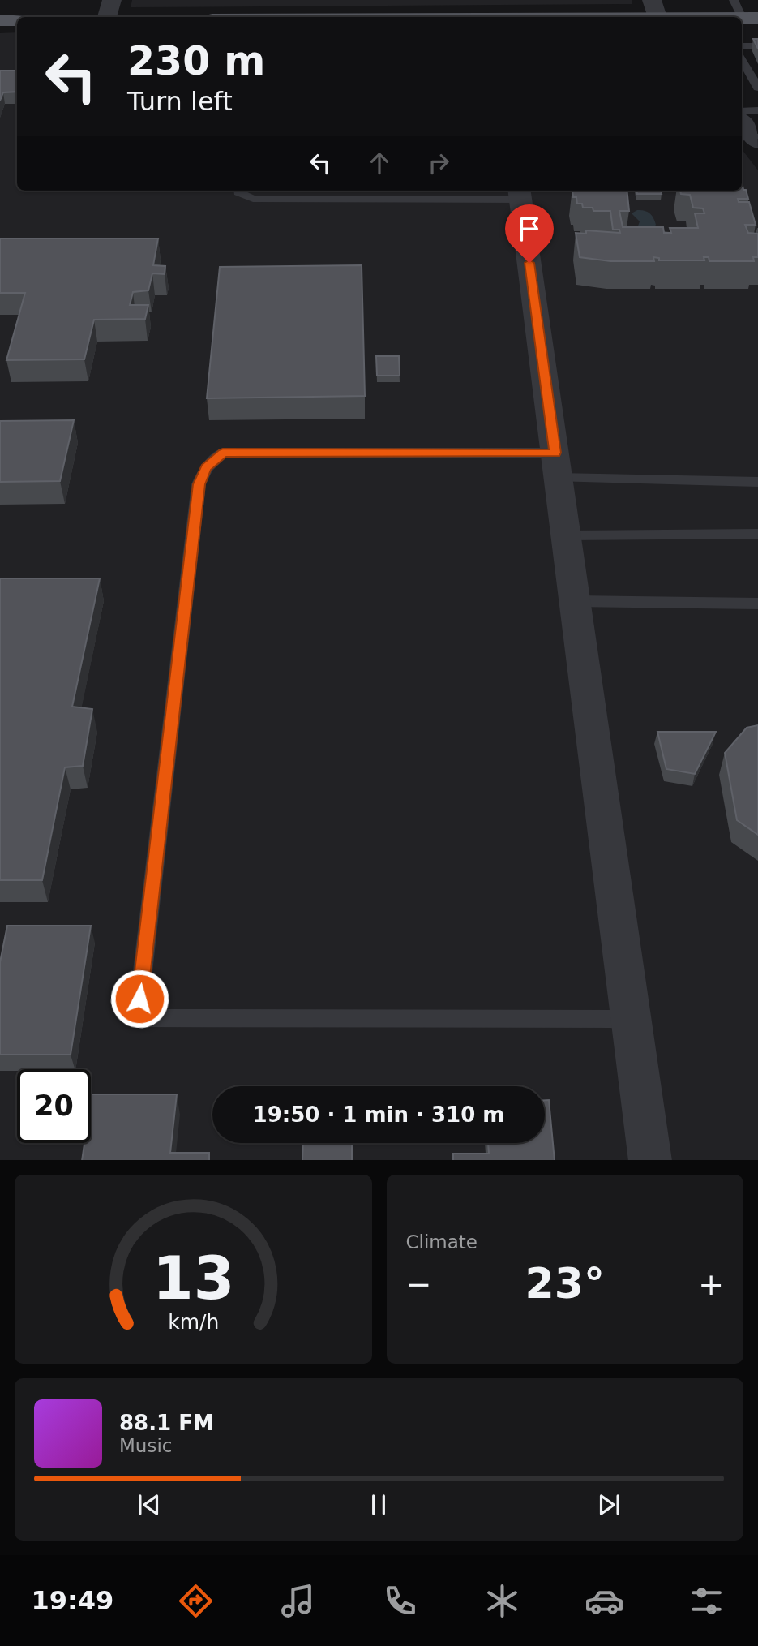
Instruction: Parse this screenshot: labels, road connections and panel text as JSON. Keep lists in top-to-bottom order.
{
  "page": {
    "turn": ["230 m", "Turn left"],
    "limit": "20",
    "trip": "19:50 · 1 min · 310 m",
    "tile": "Climate",
    "heat": ["−", "23°", "+"],
    "song": ["88.1 FM", "Music"],
    "tabs": "19:49",
    "gauge": ["13", "km/h"]
  }
}
